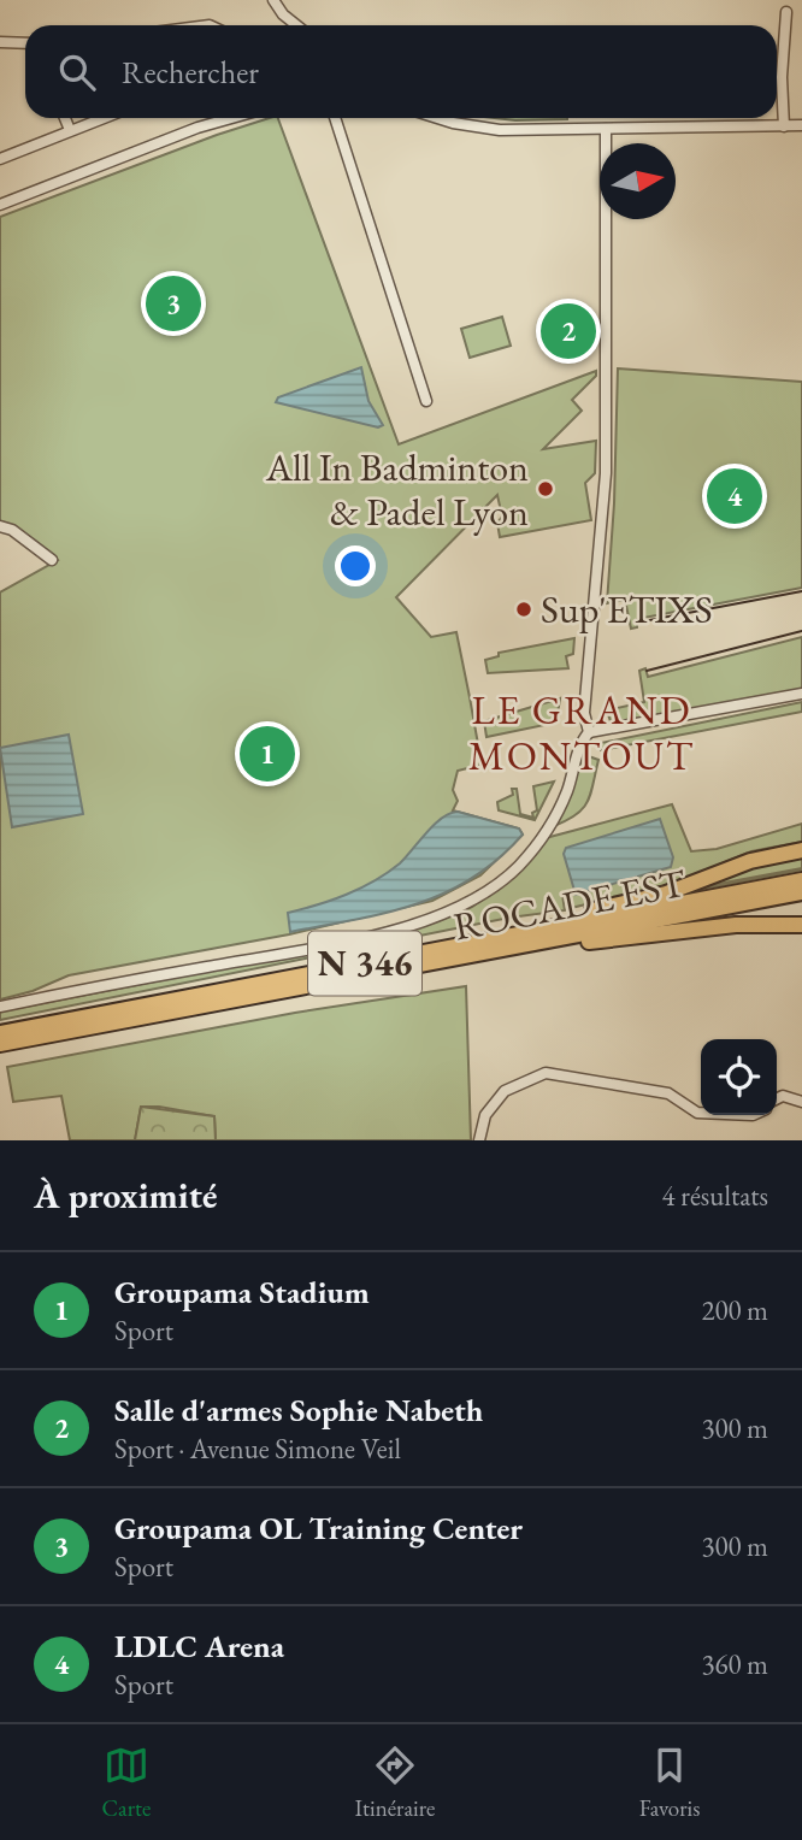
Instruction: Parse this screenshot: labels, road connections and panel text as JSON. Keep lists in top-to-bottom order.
{
  "streets": {
    "highway": ["ROCADE EST", "N 346"]
  },
  "districts": ["LE GRAND MONTOUT"],
  "places": ["All In Badminton & Padel Lyon", "Sup'ETIXS"],
  "north": "right",
  "page": {
    "search": "Rechercher",
    "pins": [
      "3",
      "2",
      "4",
      "1"
    ],
    "heading": ["À proximité", "4 résultats"],
    "list": [
      {
        "mark": "1",
        "name": "Groupama Stadium",
        "note": "Sport",
        "value": "200 m"
      },
      {
        "mark": "2",
        "name": "Salle d'armes Sophie Nabeth",
        "note": "Sport · Avenue Simone Veil",
        "value": "300 m"
      },
      {
        "mark": "3",
        "name": "Groupama OL Training Center",
        "note": "Sport",
        "value": "300 m"
      },
      {
        "mark": "4",
        "name": "LDLC Arena",
        "note": "Sport",
        "value": "360 m"
      }
    ],
    "nav": ["Carte", "Itinéraire", "Favoris"]
  }
}
